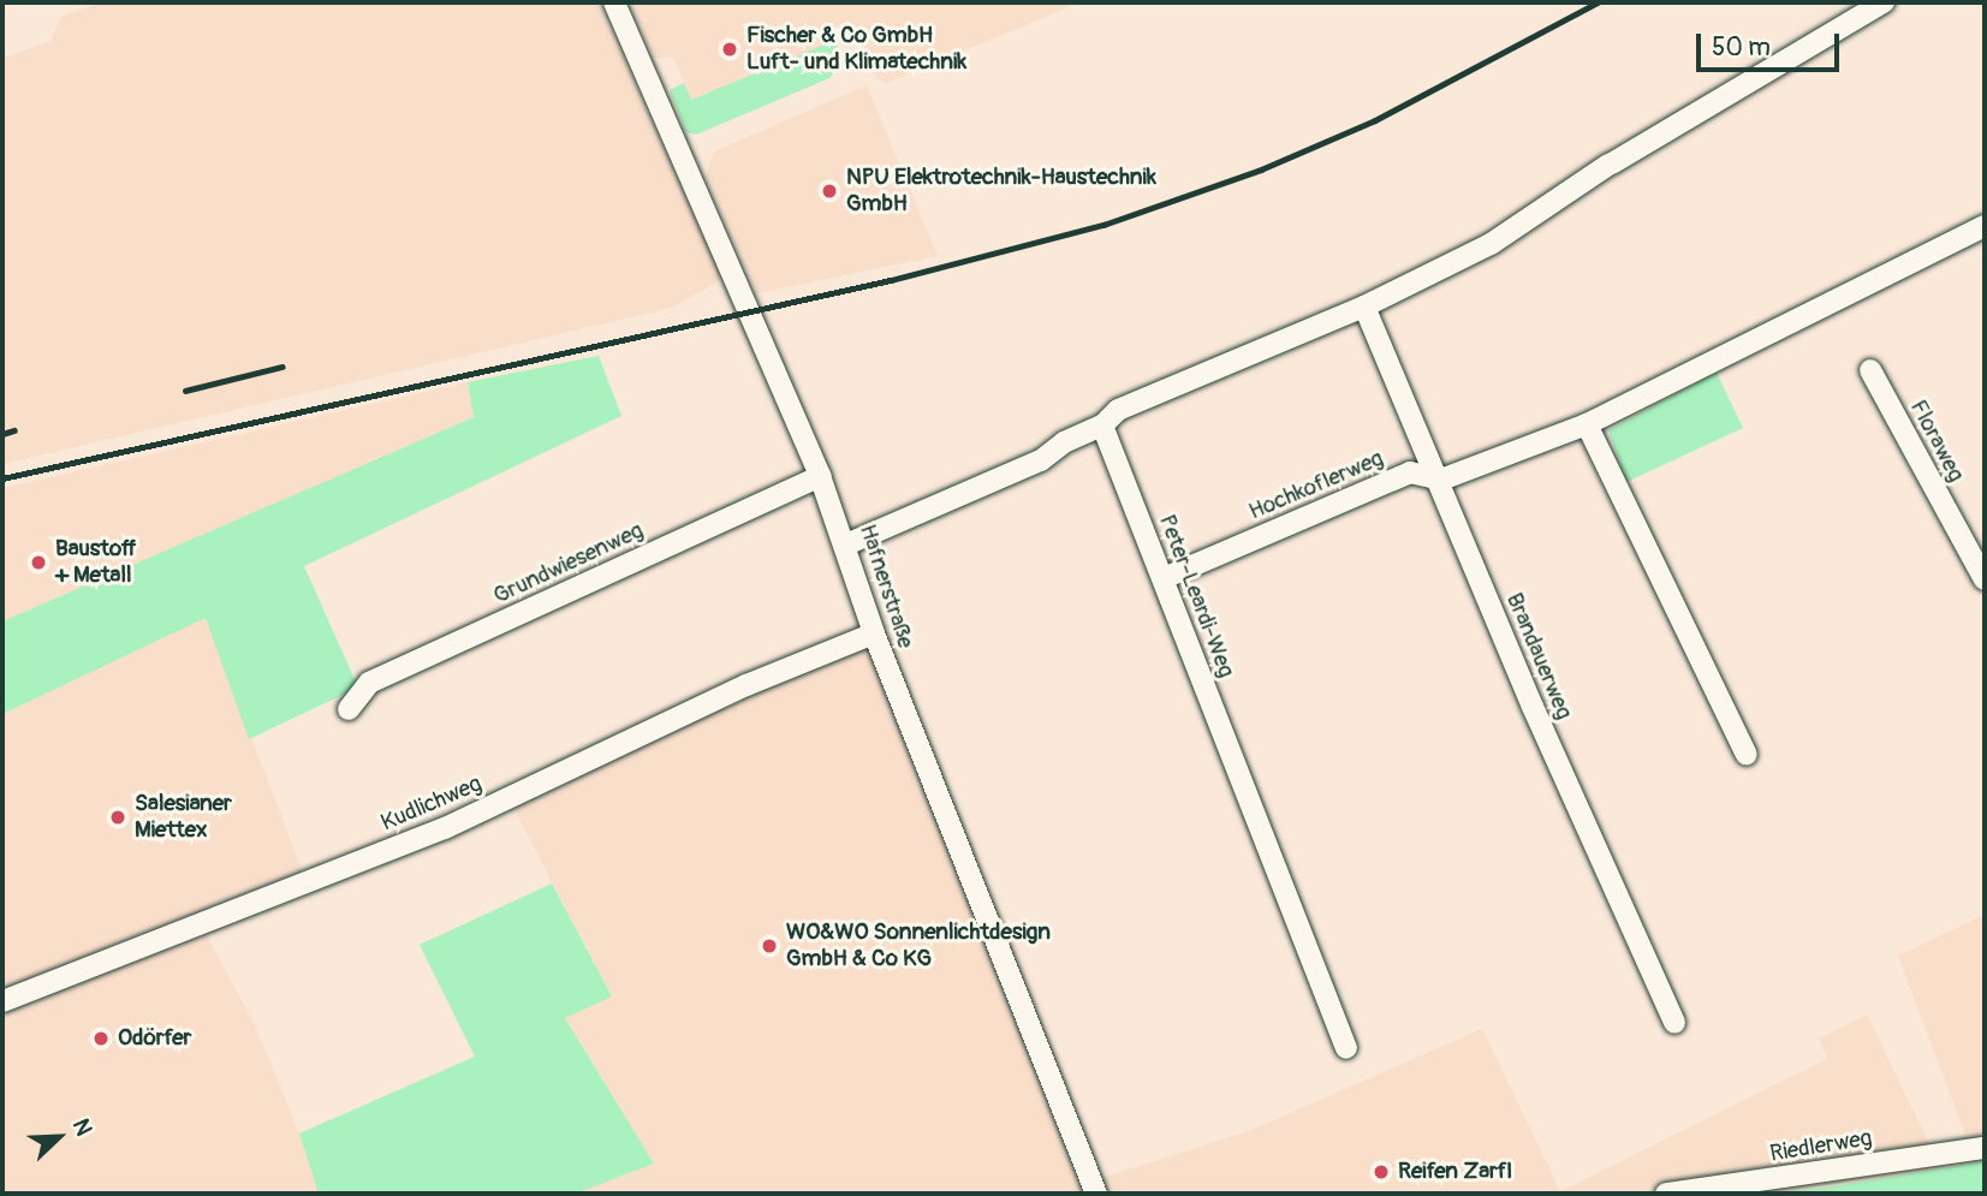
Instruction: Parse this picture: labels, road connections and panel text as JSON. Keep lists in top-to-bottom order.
{
  "streets": {
    "street": [
      "Floraweg",
      "Hochkoflerweg",
      "Grundwiesenweg",
      "Hafnerstraße",
      "Peter-Leardi-Weg",
      "Brandauerweg",
      "Kudlichweg",
      "Riedlerweg"
    ]
  },
  "crossings": [
    ["Hochkoflerweg", "Peter-Leardi-Weg"],
    ["Hochkoflerweg", "Brandauerweg"],
    ["Grundwiesenweg", "Hafnerstraße"],
    ["Hafnerstraße", "Kudlichweg"]
  ],
  "places": [
    "Fischer & Co GmbH Luft- und Klimatechnik",
    "NPU Elektrotechnik-Haustechnik GmbH",
    "Baustoff + Metall",
    "Salesianer Miettex",
    "WO&WO Sonnenlichtdesign GmbH & Co KG",
    "Odörfer",
    "Reifen Zarfl"
  ],
  "scale_bar": "50 m",
  "north": "top right"
}
